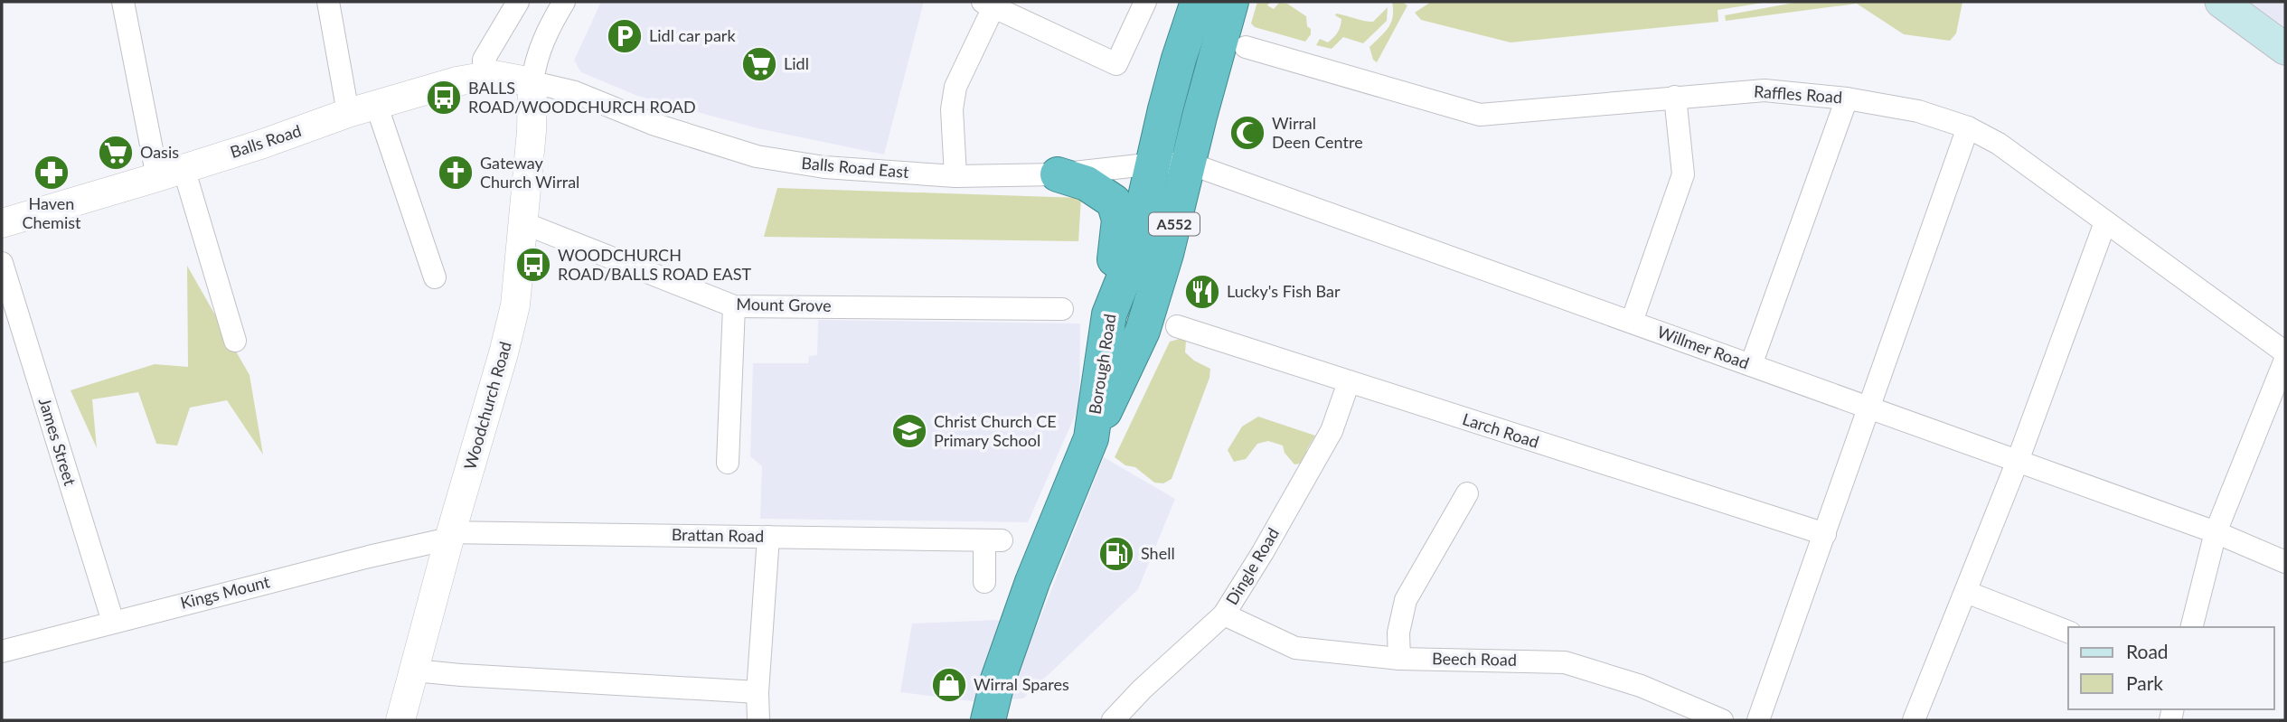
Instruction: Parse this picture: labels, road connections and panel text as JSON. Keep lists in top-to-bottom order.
{
  "streets": {
    "highway": ["A552", "Borough Road"],
    "street": [
      "Raffles Road",
      "Balls Road",
      "Balls Road East",
      "Mount Grove",
      "Willmer Road",
      "Woodchurch Road",
      "Larch Road",
      "James Street",
      "Brattan Road",
      "Dingle Road",
      "Kings Mount",
      "Beech Road"
    ]
  },
  "crossings": [
    ["Balls Road", "Balls Road East"],
    ["Balls Road", "Woodchurch Road"],
    ["Balls Road East", "A552"],
    ["Balls Road East", "Willmer Road"],
    ["Balls Road East", "Borough Road"],
    ["Balls Road East", "Woodchurch Road"],
    ["A552", "Willmer Road"],
    ["A552", "Borough Road"],
    ["Mount Grove", "Woodchurch Road"],
    ["Woodchurch Road", "Brattan Road"],
    ["Woodchurch Road", "Kings Mount"],
    ["Larch Road", "Dingle Road"],
    ["James Street", "Kings Mount"],
    ["Brattan Road", "Kings Mount"],
    ["Dingle Road", "Beech Road"]
  ],
  "places": {
    "parking": ["Lidl car park"],
    "supermarket": ["Lidl", "Oasis"],
    "bus stop": ["BALLS ROAD/WOODCHURCH ROAD", "WOODCHURCH ROAD/BALLS ROAD EAST"],
    "mosque": ["Wirral Deen Centre"],
    "pharmacy": ["Haven Chemist"],
    "church": ["Gateway Church Wirral"],
    "restaurant": ["Lucky's Fish Bar"],
    "school or university": ["Christ Church CE Primary School"],
    "fuel station": ["Shell"],
    "shop": ["Wirral Spares"]
  },
  "legend": ["Road", "Park"]
}
